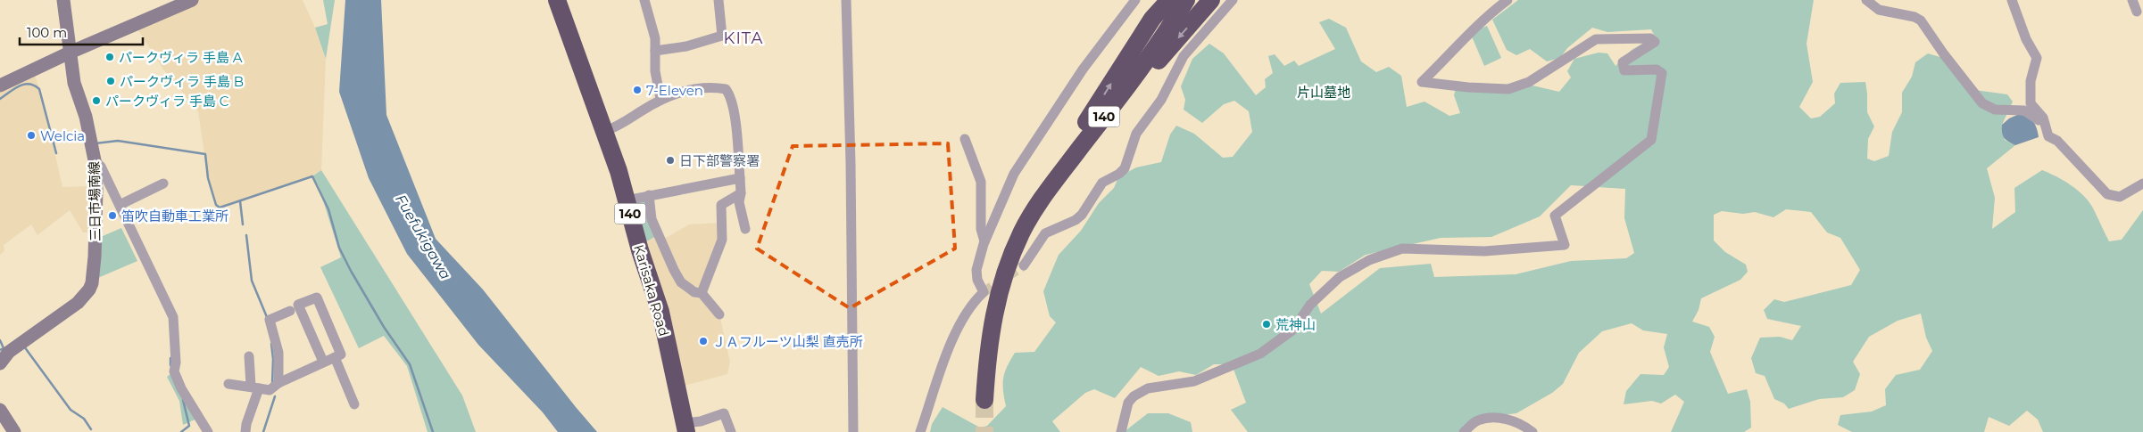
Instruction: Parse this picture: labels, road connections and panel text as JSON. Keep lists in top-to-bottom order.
{
  "streets": {
    "highway": ["140", "Karisaka Road"],
    "main road": ["三日市場南線"]
  },
  "districts": ["KITA"],
  "water": ["Fuefukigawa"],
  "parks": ["片山墓地"],
  "places": [
    "パークヴィラ 手島 A",
    "パークヴィラ 手島 B",
    "7-Eleven",
    "パークヴィラ 手島 C",
    "Welcia",
    "日下部警察署",
    "笛吹自動車工業所",
    "荒神山",
    "ＪＡフルーツ山梨 直売所"
  ],
  "scale_bar": "100 m"
}
